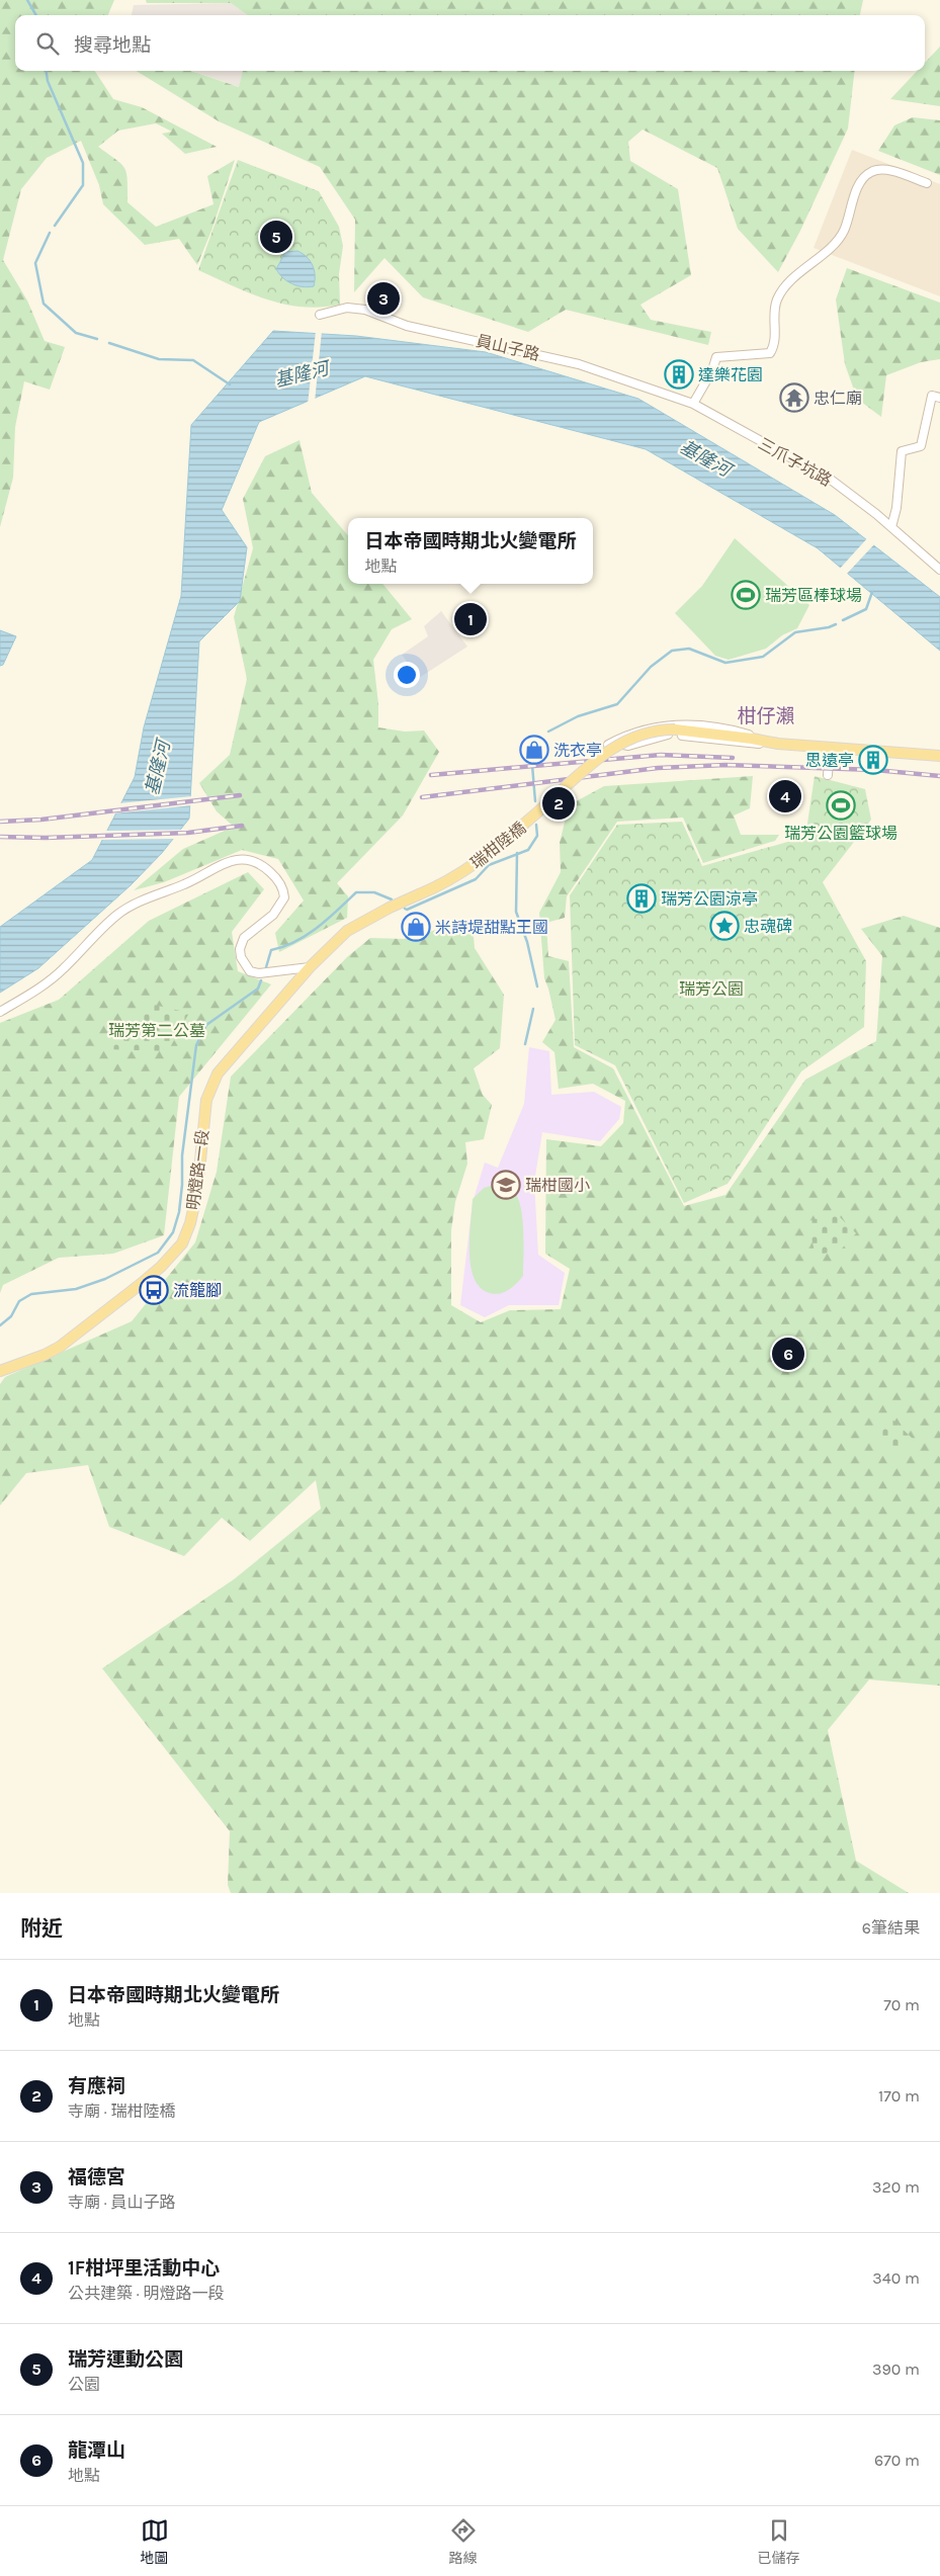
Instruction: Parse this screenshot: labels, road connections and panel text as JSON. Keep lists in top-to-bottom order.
{
  "streets": {
    "main road": ["瑞柑陸橋", "明燈路一段"],
    "street": ["員山子路", "三爪子坑路"]
  },
  "crossings": [
    ["員山子路", "三爪子坑路"],
    ["瑞柑陸橋", "明燈路一段"]
  ],
  "districts": ["柑仔瀨"],
  "water": ["基隆河"],
  "parks": ["瑞芳公園", "瑞芳第二公墓"],
  "places": {
    "building": ["達樂花園", "思遠亭", "瑞芳公園涼亭"],
    "temple": ["忠仁廟"],
    "sports": ["瑞芳區棒球場", "瑞芳公園籃球場"],
    "shop": ["洗衣亭", "米詩堤甜點王國"],
    "place": ["忠魂碑"],
    "school or university": ["瑞柑國小"],
    "bus stop": ["流籠腳"]
  },
  "page": {
    "search": "搜尋地點",
    "pins": [
      "5",
      "3",
      "1",
      "4",
      "2",
      "6"
    ],
    "popup": ["日本帝國時期北火變電所", "地點"],
    "heading": ["附近", "6筆結果"],
    "list": [
      {
        "mark": "1",
        "name": "日本帝國時期北火變電所",
        "note": "地點",
        "value": "70 m"
      },
      {
        "mark": "2",
        "name": "有應祠",
        "note": "寺廟 · 瑞柑陸橋",
        "value": "170 m"
      },
      {
        "mark": "3",
        "name": "福德宮",
        "note": "寺廟 · 員山子路",
        "value": "320 m"
      },
      {
        "mark": "4",
        "name": "1F柑坪里活動中心",
        "note": "公共建築 · 明燈路一段",
        "value": "340 m"
      },
      {
        "mark": "5",
        "name": "瑞芳運動公園",
        "note": "公園",
        "value": "390 m"
      },
      {
        "mark": "6",
        "name": "龍潭山",
        "note": "地點",
        "value": "670 m"
      }
    ],
    "nav": ["地圖", "路線", "已儲存"]
  }
}
